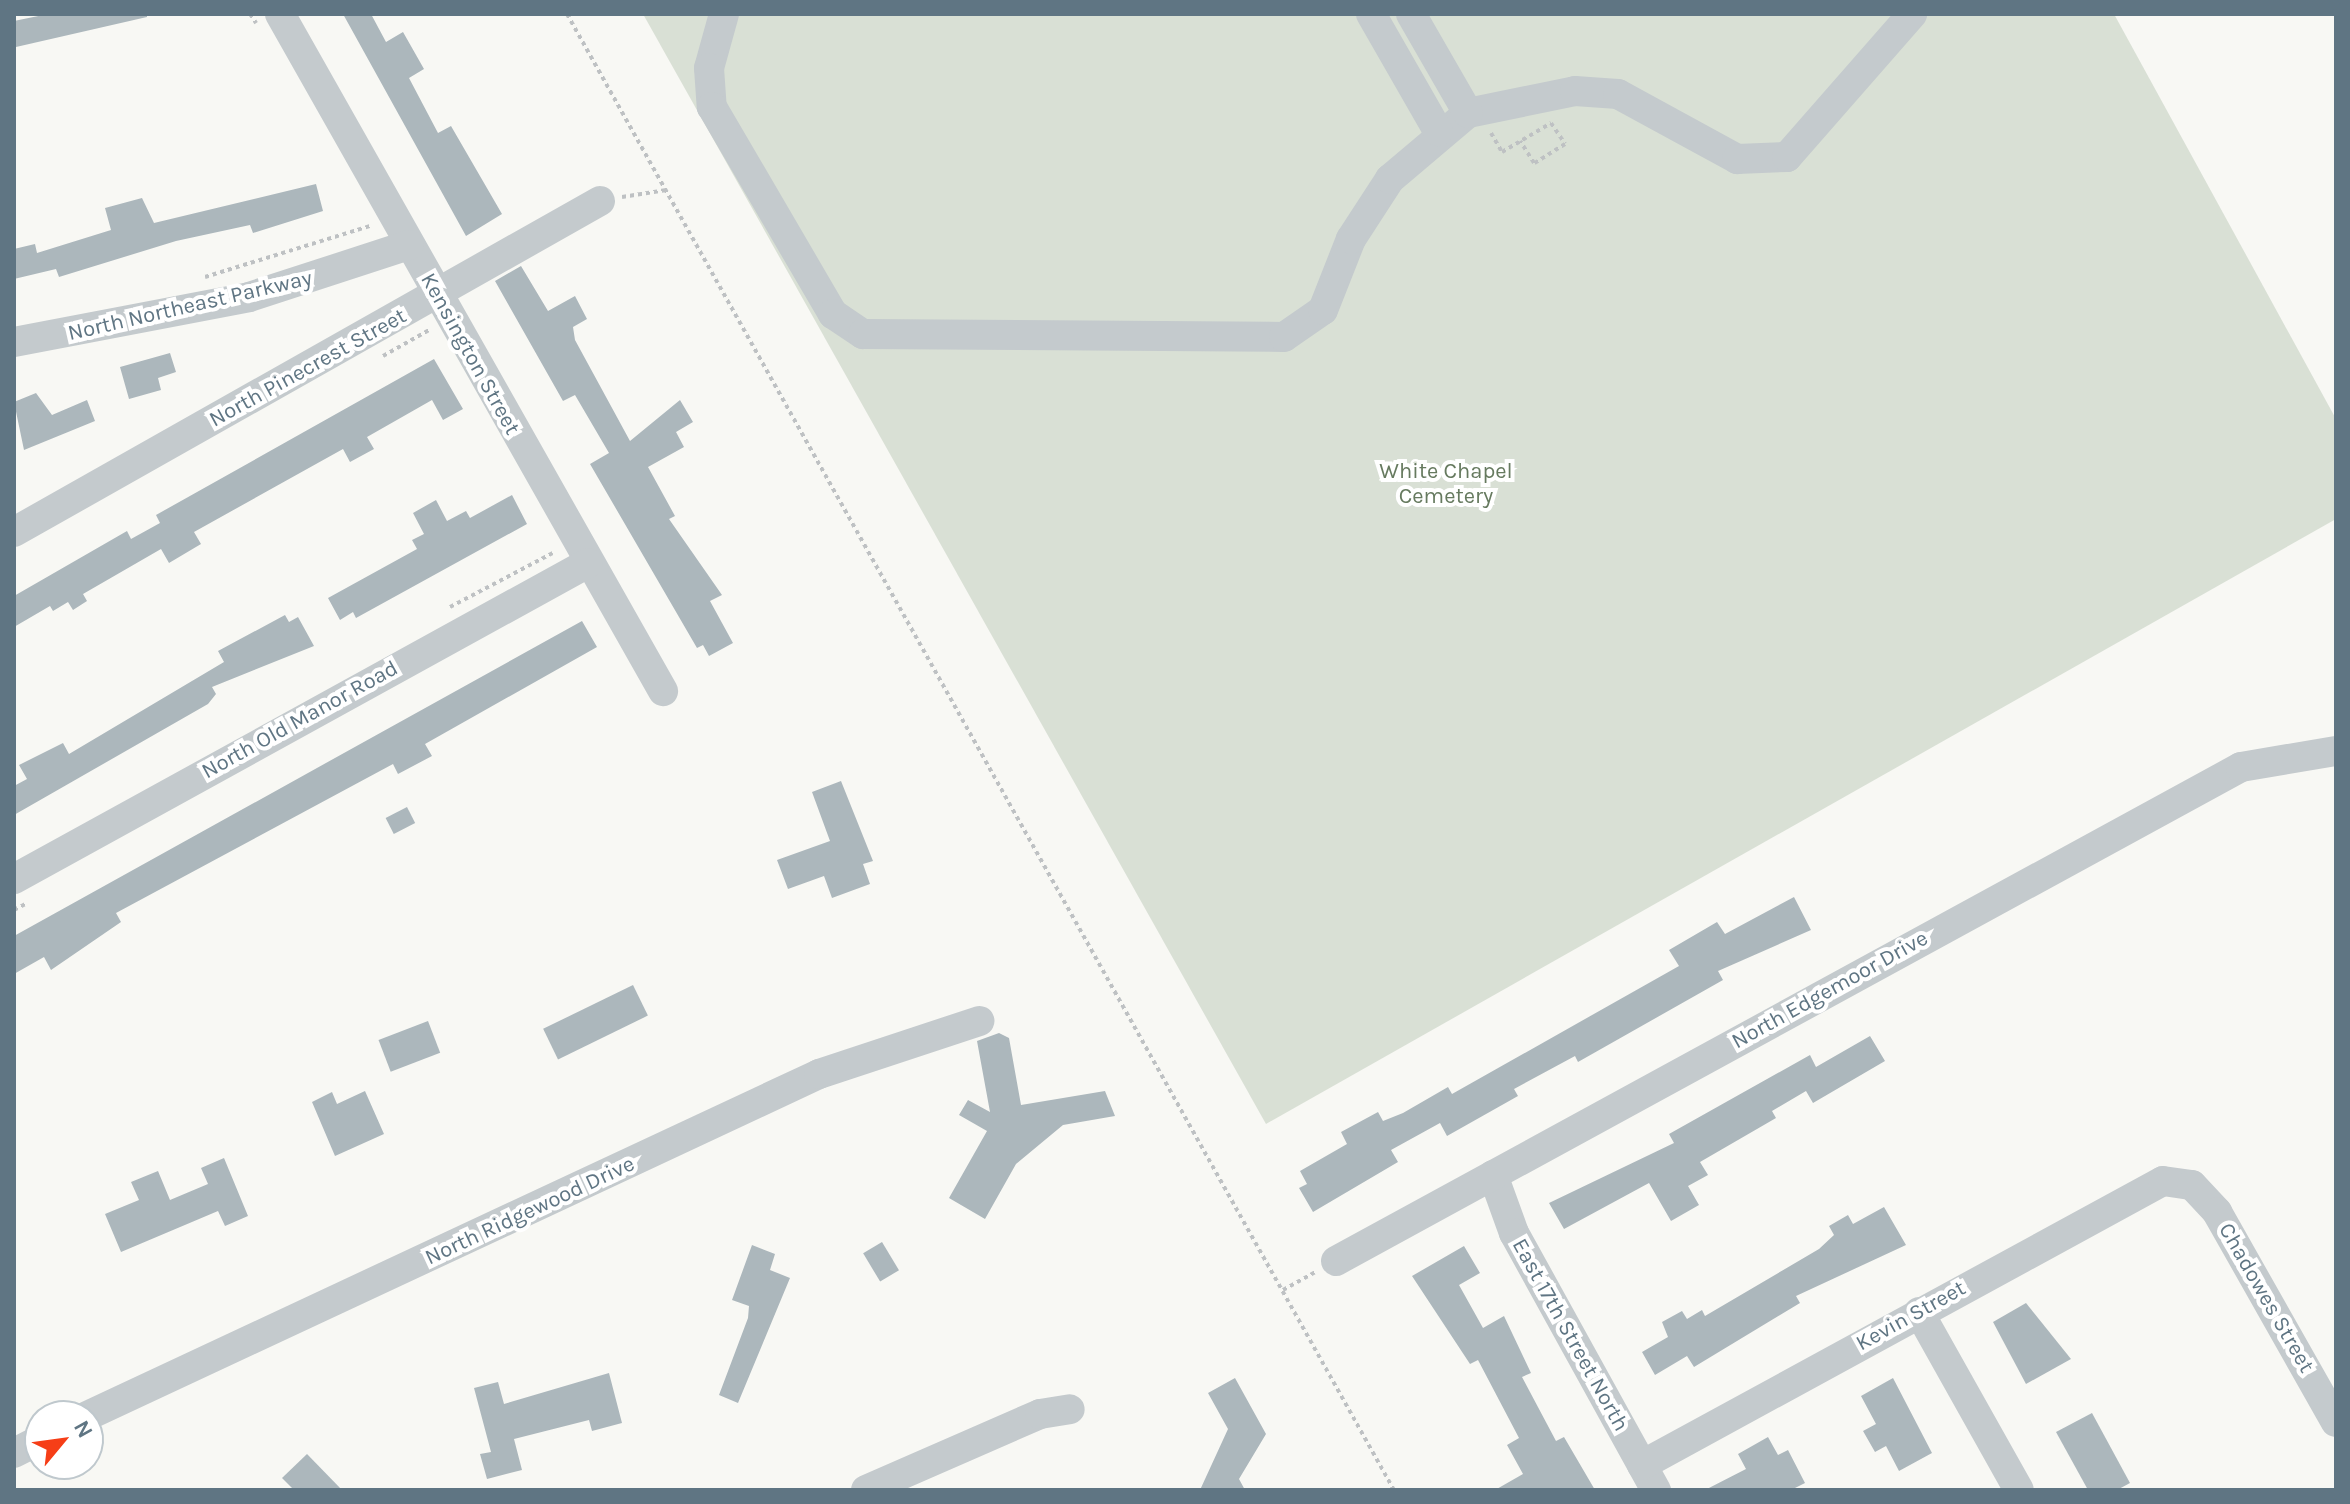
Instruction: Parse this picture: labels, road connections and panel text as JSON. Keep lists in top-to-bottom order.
{
  "streets": {
    "street": [
      "North Northeast Parkway",
      "Kensington Street",
      "North Pinecrest Street",
      "North Old Manor Road",
      "North Edgemoor Drive",
      "North Ridgewood Drive",
      "Chadowes Street",
      "Kevin Street",
      "East 17th Street North"
    ]
  },
  "crossings": [
    ["North Northeast Parkway", "Kensington Street"],
    ["Kensington Street", "North Pinecrest Street"],
    ["Kensington Street", "North Old Manor Road"],
    ["North Edgemoor Drive", "East 17th Street North"],
    ["Chadowes Street", "Kevin Street"],
    ["Kevin Street", "East 17th Street North"]
  ],
  "parks": ["White Chapel Cemetery"],
  "north": "top right"
}
